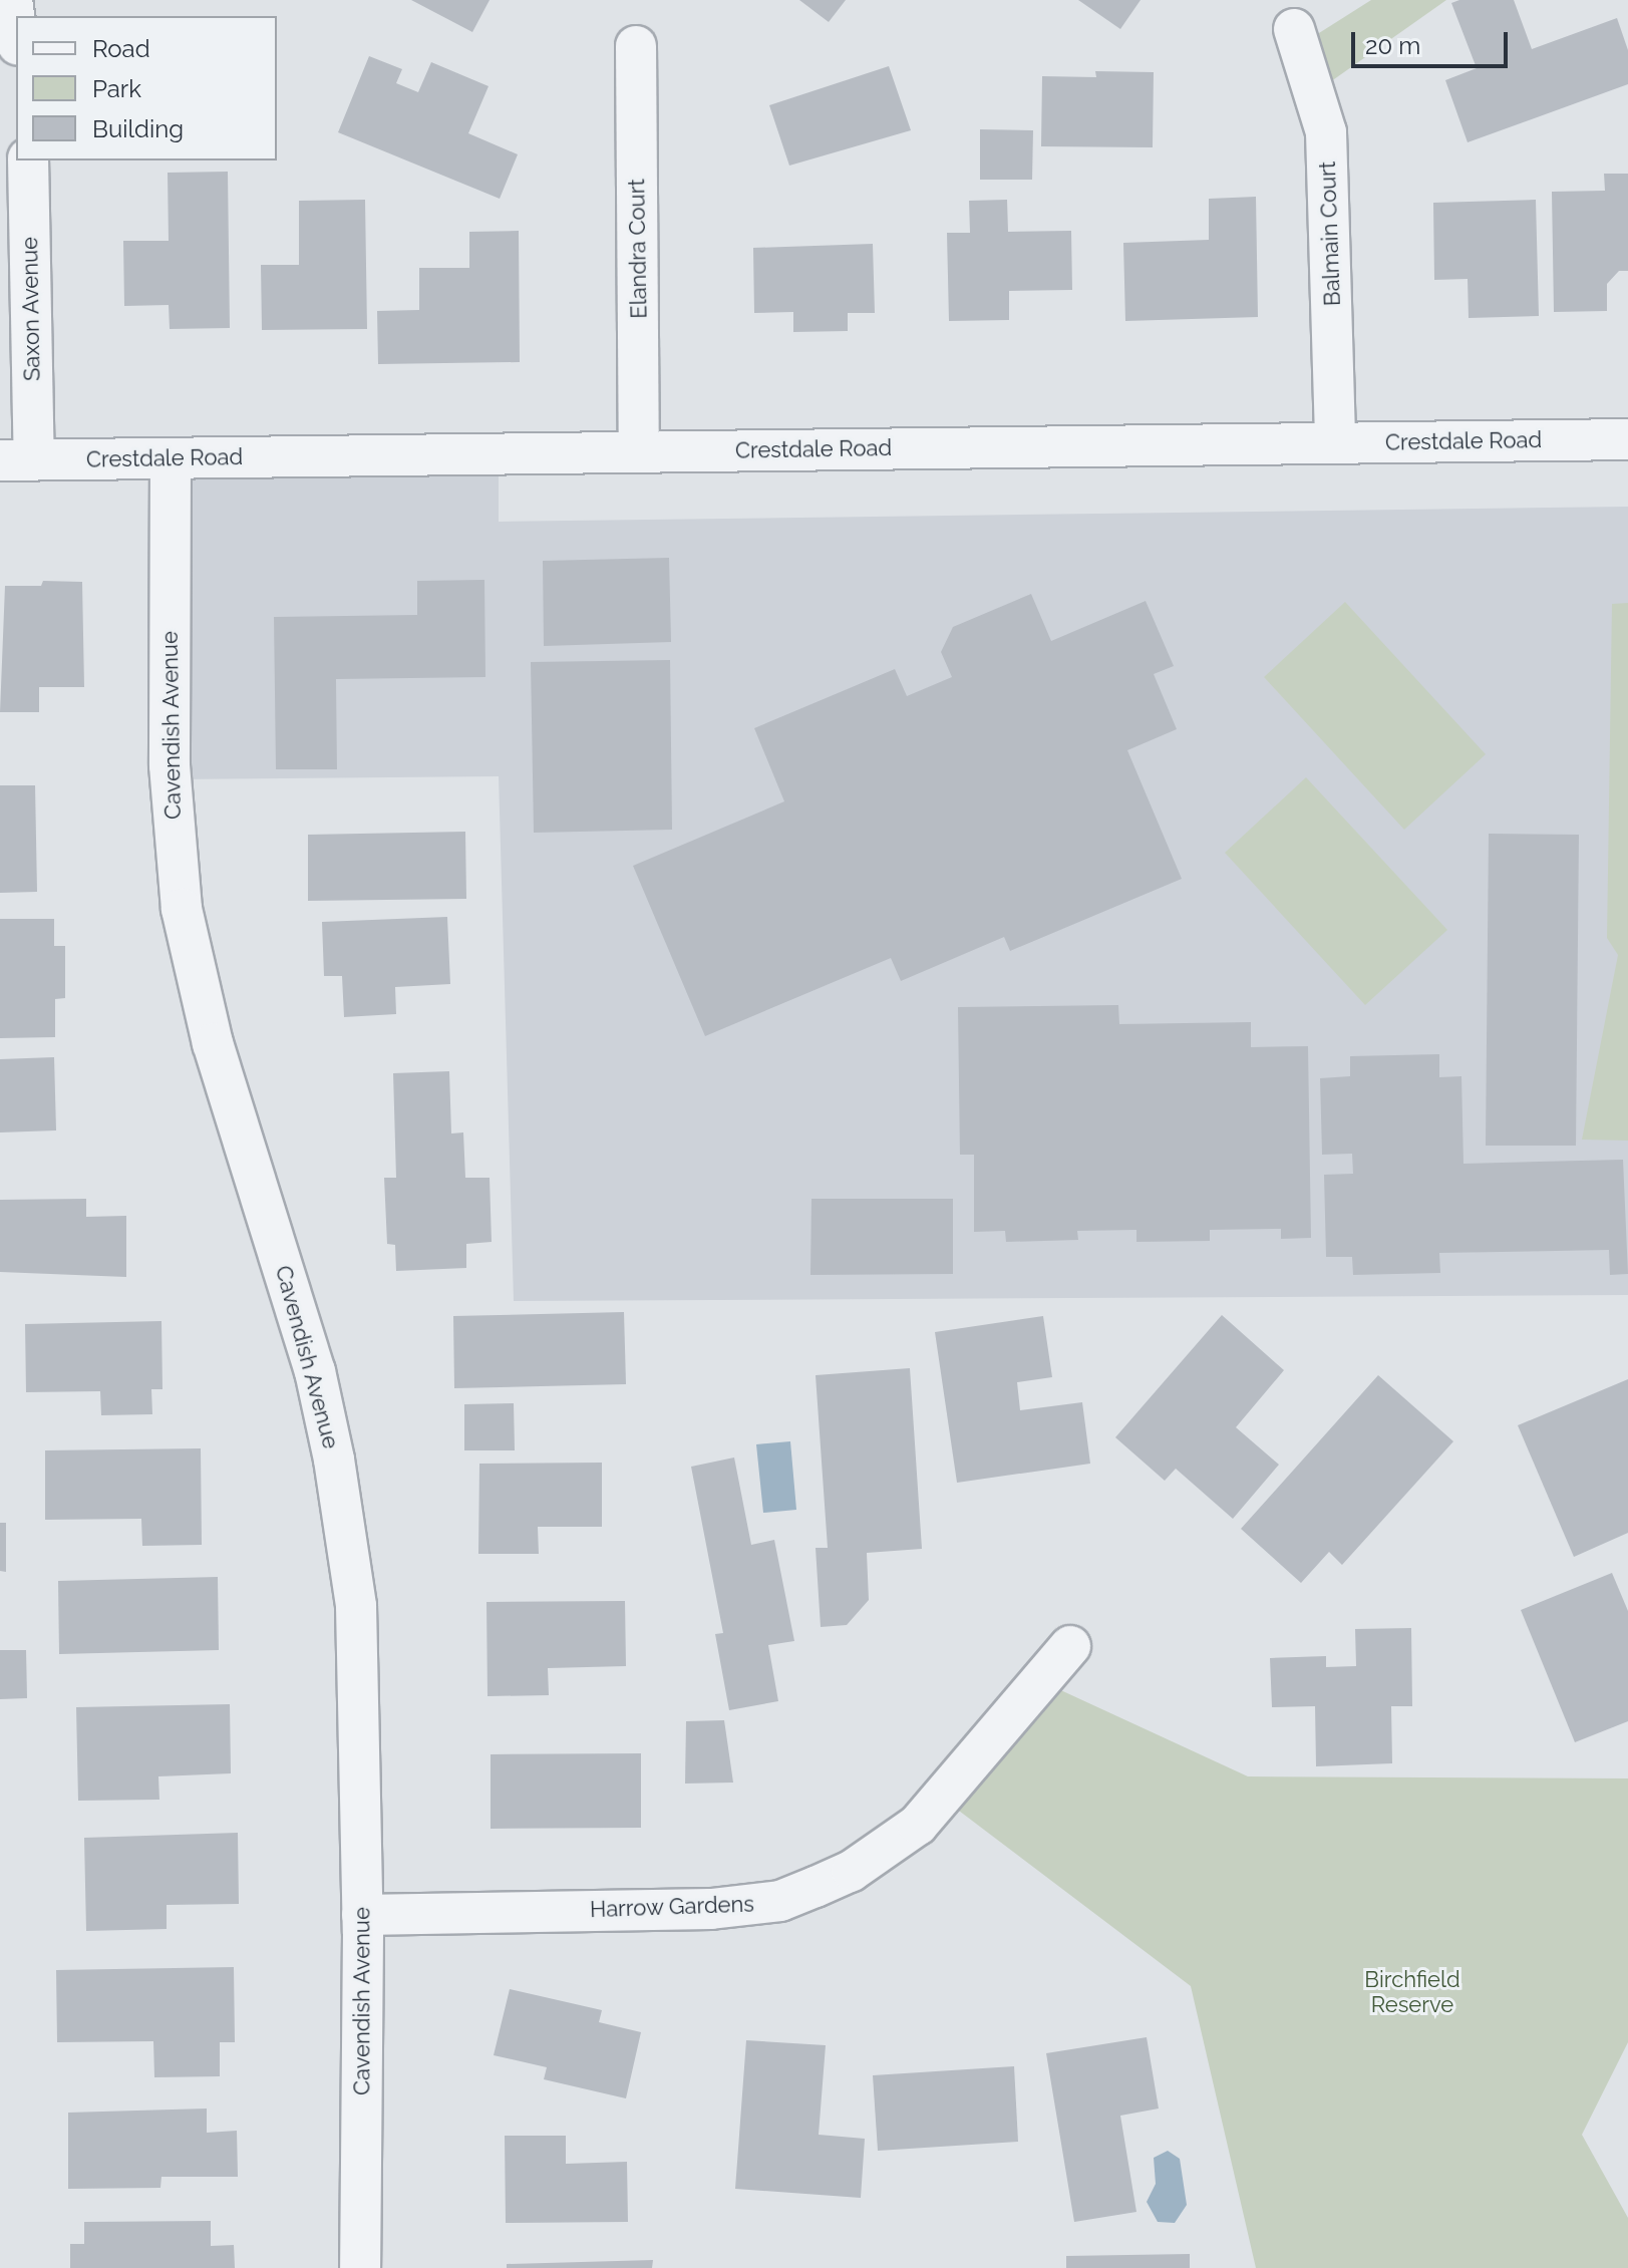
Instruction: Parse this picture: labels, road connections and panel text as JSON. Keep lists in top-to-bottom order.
{
  "streets": {
    "street": [
      "Balmain Court",
      "Elandra Court",
      "Saxon Avenue",
      "Crestdale Road",
      "Cavendish Avenue",
      "Harrow Gardens"
    ]
  },
  "crossings": [
    ["Balmain Court", "Crestdale Road"],
    ["Elandra Court", "Crestdale Road"],
    ["Saxon Avenue", "Crestdale Road"],
    ["Crestdale Road", "Cavendish Avenue"],
    ["Cavendish Avenue", "Harrow Gardens"]
  ],
  "parks": ["Birchfield Reserve"],
  "legend": ["Road", "Park", "Building"],
  "scale_bar": "20 m"
}
